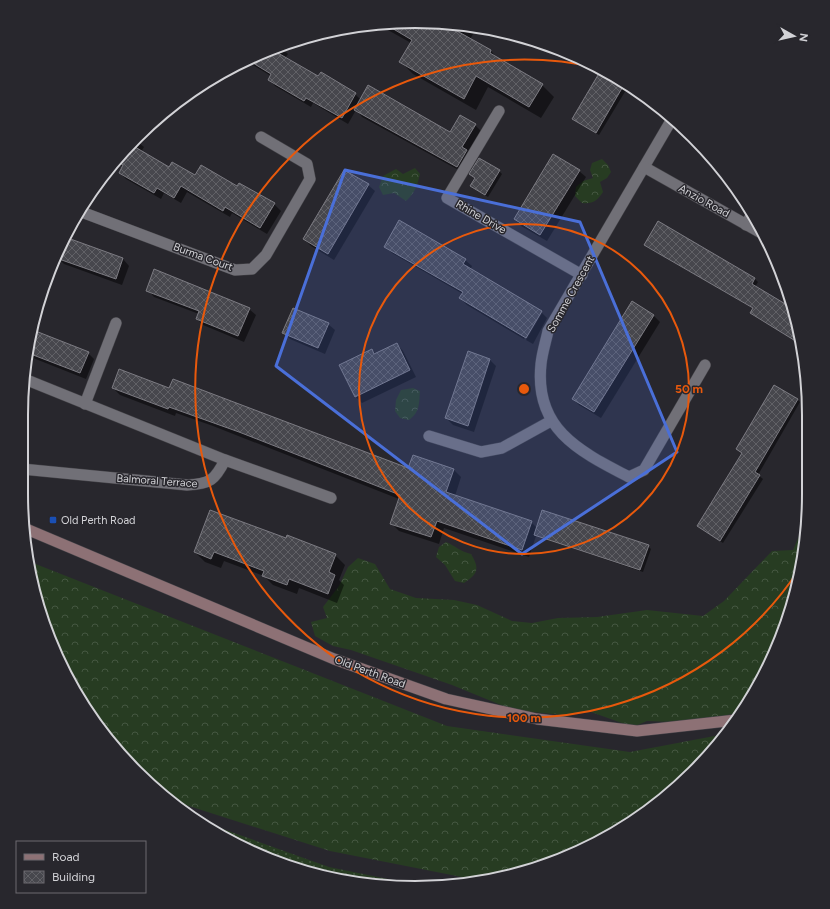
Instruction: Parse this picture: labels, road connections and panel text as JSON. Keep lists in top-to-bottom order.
{
  "streets": {
    "main road": ["Old Perth Road"],
    "street": [
      "Anzio Road",
      "Rhine Drive",
      "Burma Court",
      "Somme Crescent",
      "Balmoral Terrace"
    ]
  },
  "crossings": [
    ["Anzio Road", "Somme Crescent"],
    ["Rhine Drive", "Somme Crescent"]
  ],
  "places": {
    "transit": ["Old Perth Road"]
  },
  "legend": ["Road", "Building"],
  "north": "right",
  "rings": ["50 m", "100 m"]
}
